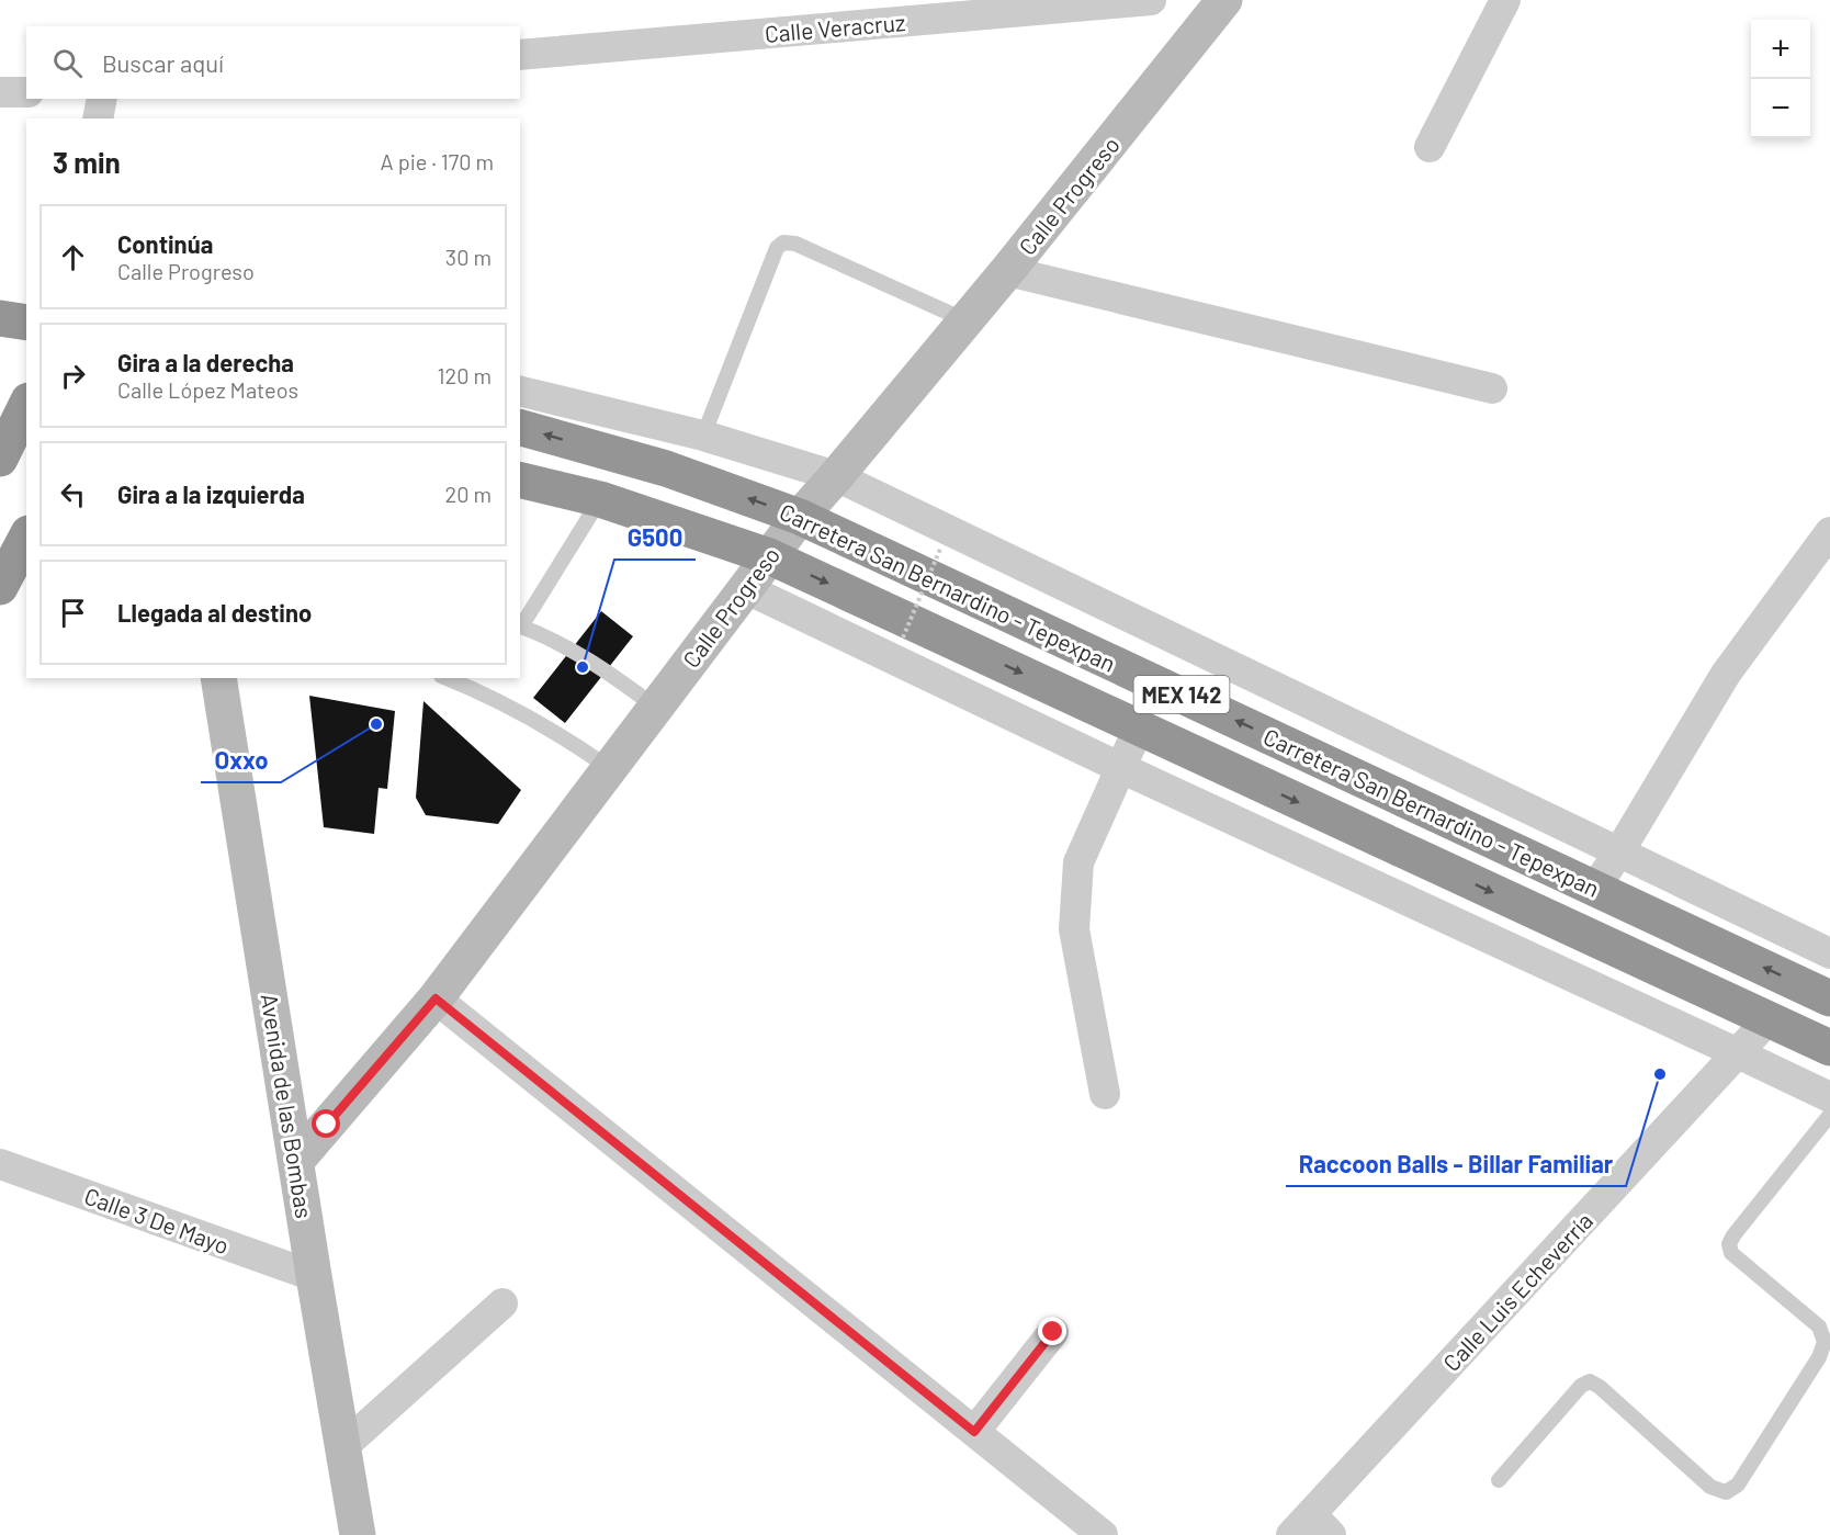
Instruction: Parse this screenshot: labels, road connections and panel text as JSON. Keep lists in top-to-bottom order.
{
  "streets": {
    "highway": ["Carretera San Bernardino - Tepexpan", "MEX 142"],
    "street": [
      "Calle Veracruz",
      "Calle Progreso",
      "Avenida de las Bombas",
      "Calle 3 De Mayo",
      "Calle Luis Echeverría"
    ]
  },
  "crossings": [
    ["Calle Progreso", "Carretera San Bernardino - Tepexpan"],
    ["Calle Progreso", "Avenida de las Bombas"],
    ["Carretera San Bernardino - Tepexpan", "Calle Luis Echeverría"],
    ["Avenida de las Bombas", "Calle 3 De Mayo"]
  ],
  "places": ["G500", "Oxxo", "Raccoon Balls - Billar Familiar"],
  "page": {
    "map_buttons": ["+", "−"],
    "search": "Buscar aquí",
    "heading": ["3 min", "A pie · 170 m"],
    "list": [
      ["Continúa", "Calle Progreso", "30 m"],
      ["Gira a la derecha", "Calle López Mateos", "120 m"],
      ["Gira a la izquierda", "20 m"],
      "Llegada al destino"
    ]
  }
}
